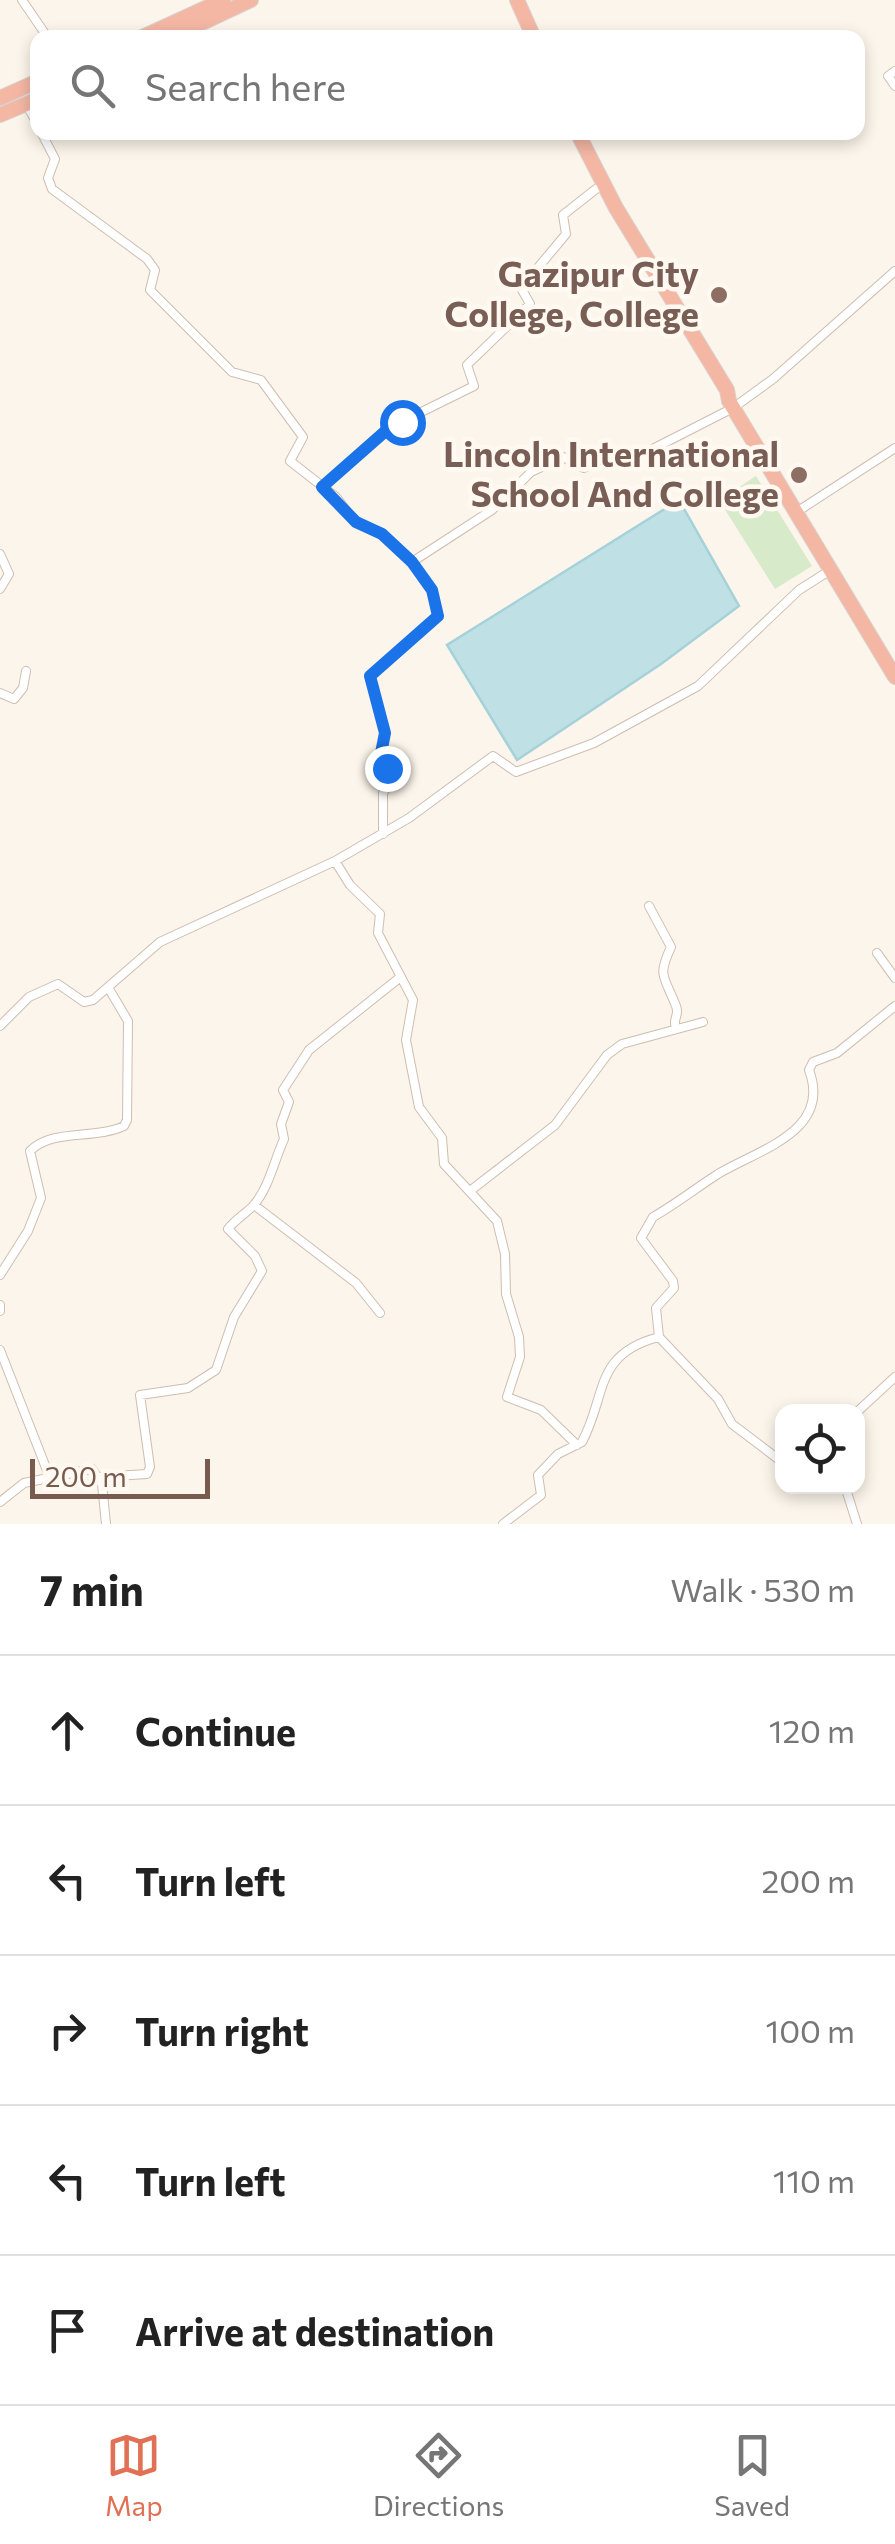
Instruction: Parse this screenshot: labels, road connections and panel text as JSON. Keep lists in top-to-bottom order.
{
  "places": ["Gazipur City College, College", "Lincoln International School And College"],
  "scale_bar": "200 m",
  "page": {
    "search": "Search here",
    "scale": "200 m",
    "heading": ["7 min", "Walk · 530 m"],
    "list": [
      ["Continue", "120 m"],
      ["Turn left", "200 m"],
      ["Turn right", "100 m"],
      ["Turn left", "110 m"],
      "Arrive at destination"
    ],
    "nav": ["Map", "Directions", "Saved"]
  }
}
